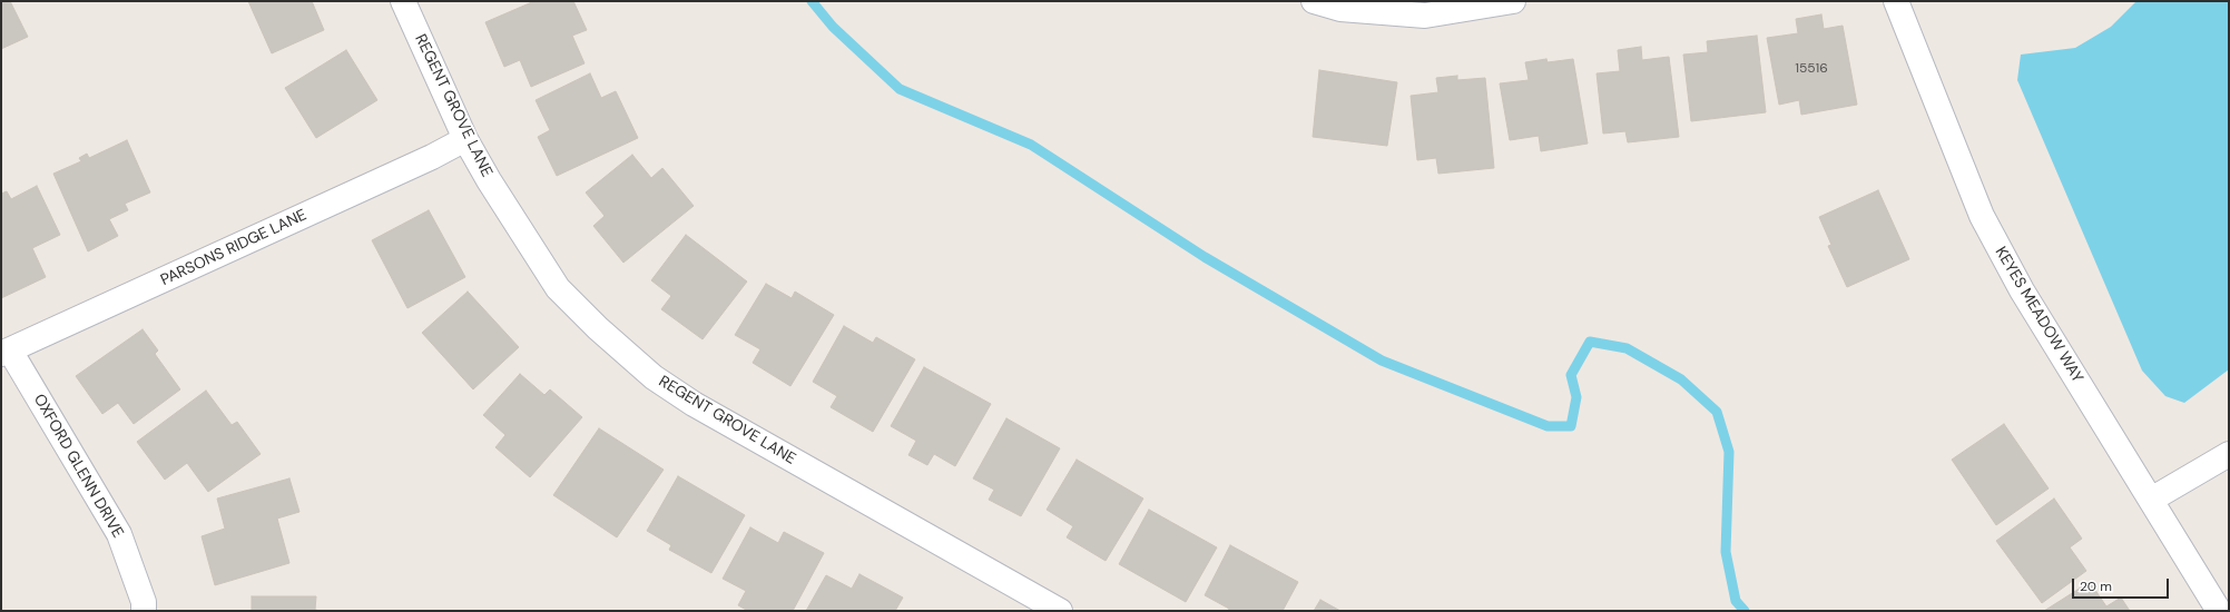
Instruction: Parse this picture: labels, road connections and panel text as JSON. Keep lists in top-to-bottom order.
{
  "streets": {
    "street": [
      "REGENT GROVE LANE",
      "PARSONS RIDGE LANE",
      "KEYES MEADOW WAY",
      "OXFORD GLENN DRIVE"
    ]
  },
  "crossings": [
    ["REGENT GROVE LANE", "PARSONS RIDGE LANE"],
    ["PARSONS RIDGE LANE", "OXFORD GLENN DRIVE"]
  ],
  "house_numbers": ["15516"],
  "scale_bar": "20 m"
}
